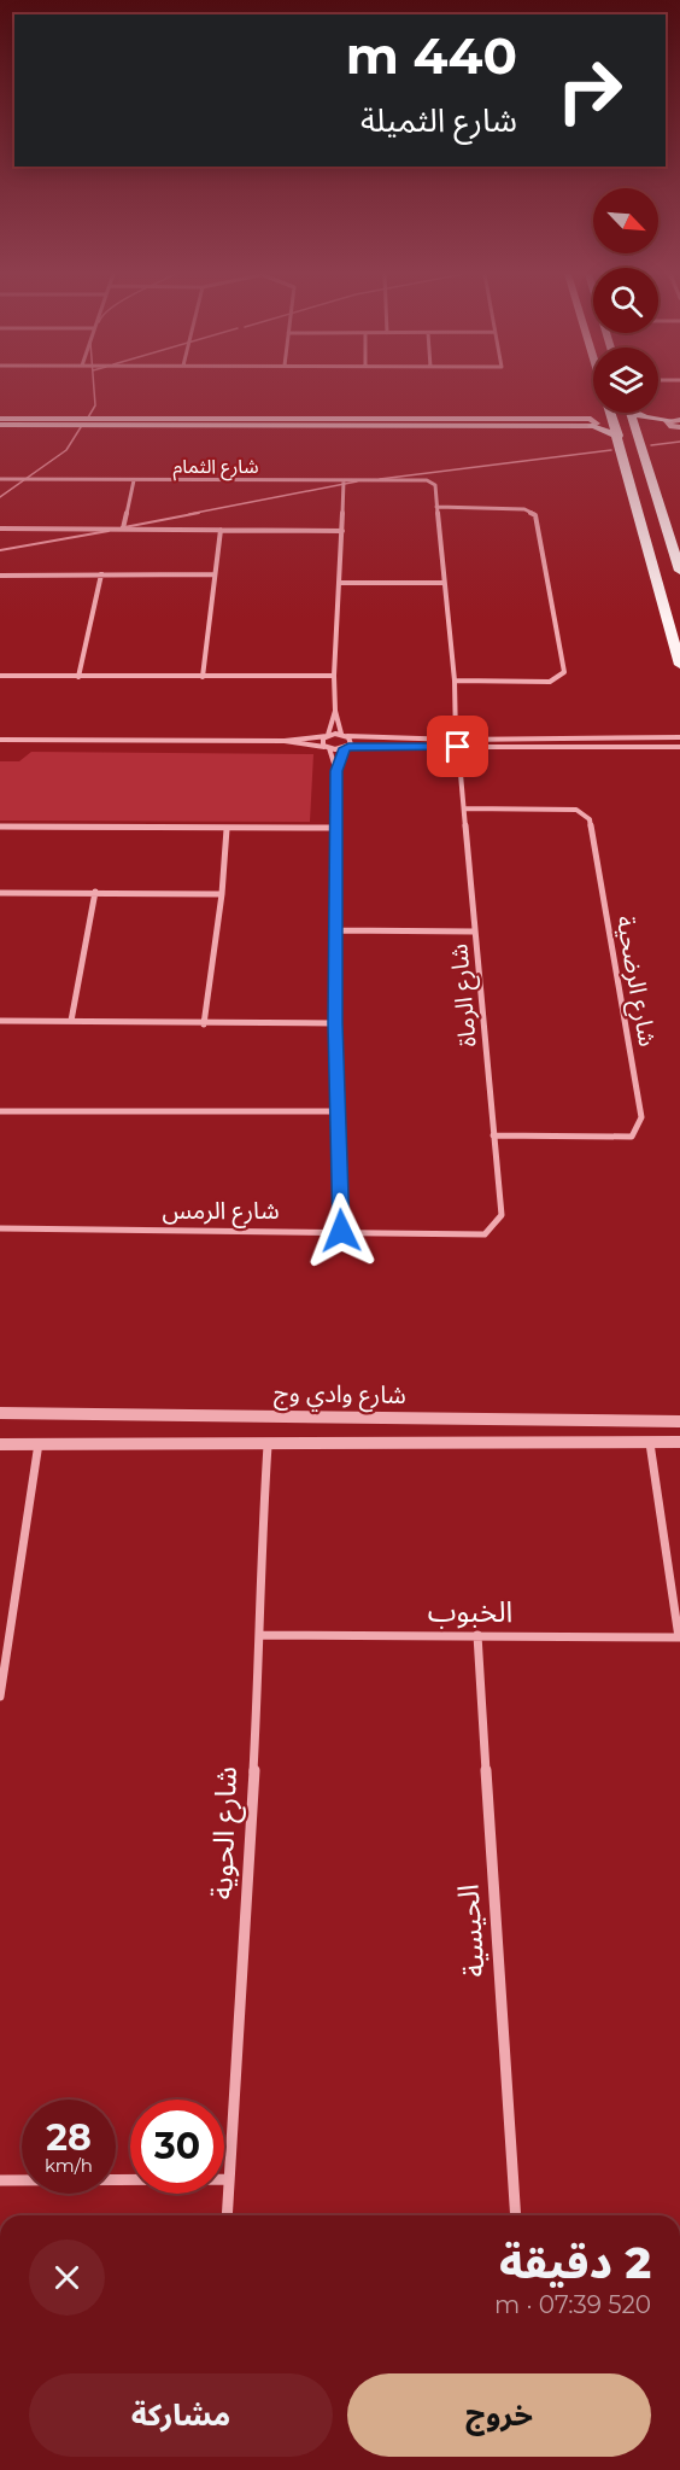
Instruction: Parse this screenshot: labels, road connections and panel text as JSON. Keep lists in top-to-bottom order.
{
  "streets": {
    "street": [
      "شارع الثمام",
      "شارع الرضحية",
      "شارع الرماة",
      "شارع الرمس",
      "شارع وادي وج",
      "الخبوب",
      "شارع الحوية",
      "الحيسية"
    ]
  },
  "crossings": [
    ["شارع الثمام", "شارع الرماة"],
    ["شارع الرضحية", "شارع الرماة"],
    ["شارع الرماة", "شارع الرمس"],
    ["شارع وادي وج", "شارع الحوية"],
    ["الخبوب", "شارع الحوية"],
    ["الخبوب", "الحيسية"]
  ],
  "north": "bottom right",
  "page": {
    "turn": ["440 m", "شارع الثميلة"],
    "speed": "28 km/h",
    "limit": "30",
    "heading": ["2 دقيقة", "520 m · 07:39"],
    "buttons": ["خروج", "مشاركة"]
  }
}
